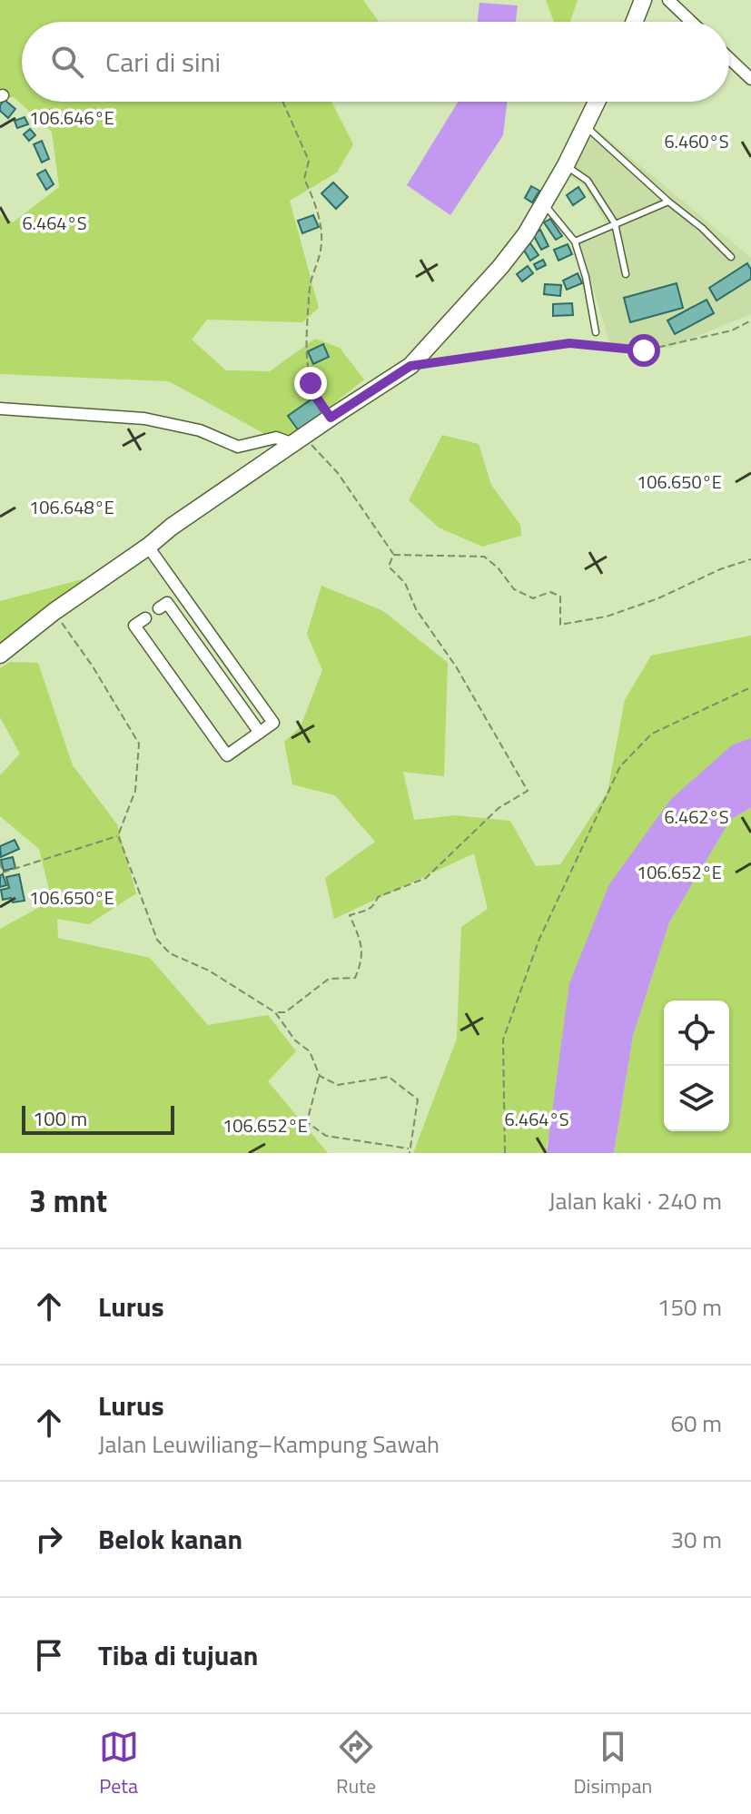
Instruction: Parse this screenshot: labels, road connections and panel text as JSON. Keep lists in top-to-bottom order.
{
  "scale_bar": "100 m",
  "page": {
    "search": "Cari di sini",
    "scale": "100 m",
    "heading": ["3 mnt", "Jalan kaki · 240 m"],
    "list": [
      ["Lurus", "150 m"],
      ["Lurus", "Jalan Leuwiliang–Kampung Sawah", "60 m"],
      ["Belok kanan", "30 m"],
      "Tiba di tujuan"
    ],
    "nav": ["Peta", "Rute", "Disimpan"]
  },
  "coordinates": [
    "106.646°E",
    "6.460°S",
    "6.464°S",
    "106.650°E",
    "106.648°E",
    "6.462°S",
    "106.652°E"
  ]
}
